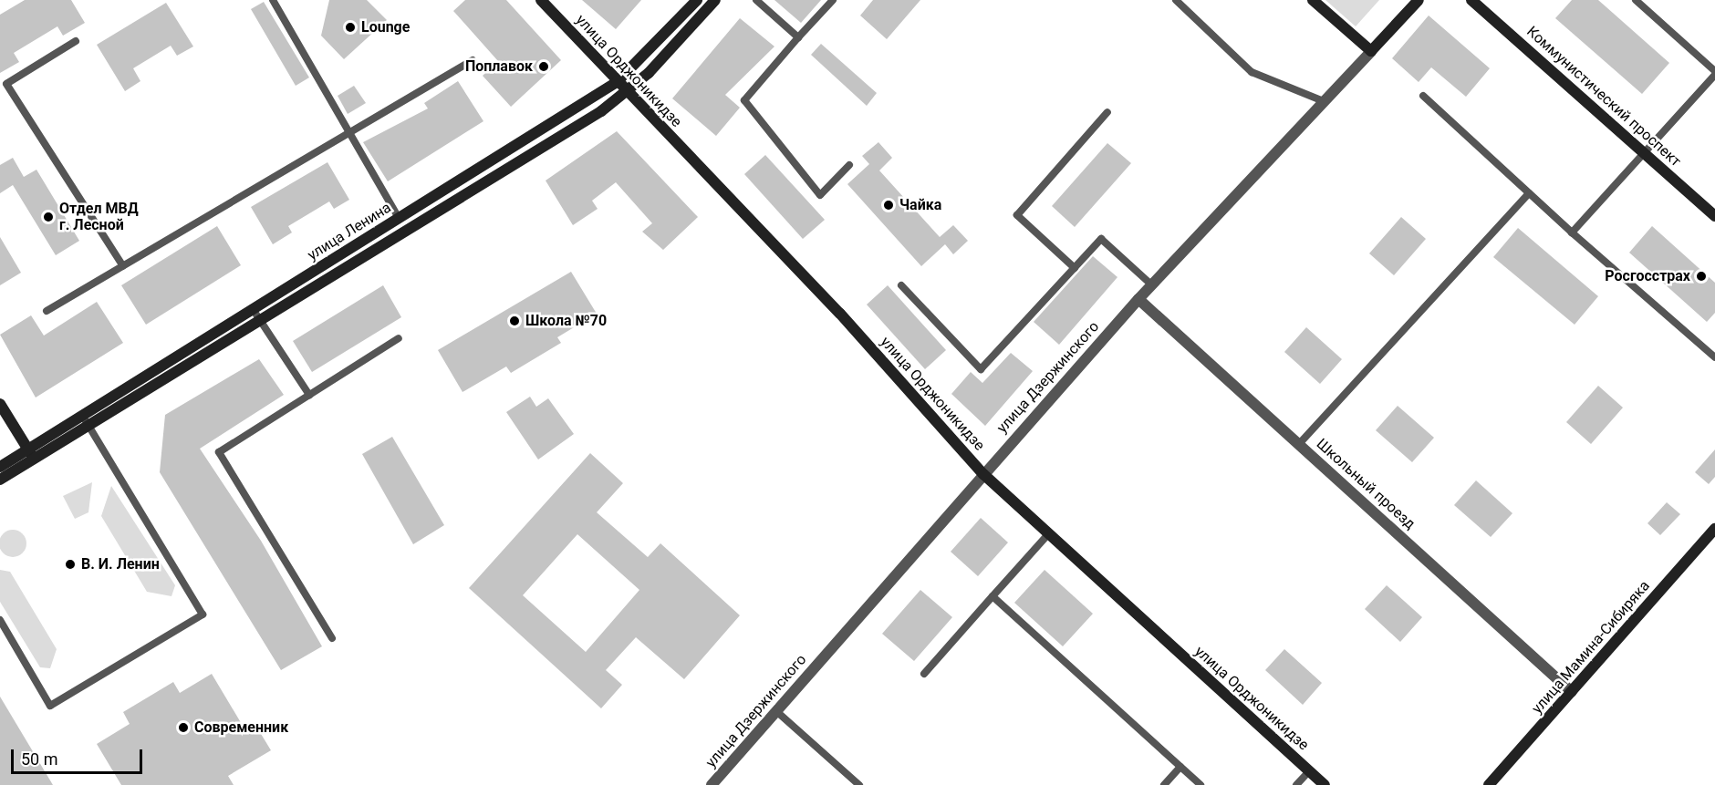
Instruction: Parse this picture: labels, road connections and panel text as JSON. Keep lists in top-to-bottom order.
{
  "streets": {
    "main road": [
      "улица Орджоникидзе",
      "Коммунистический проспект",
      "улица Ленина",
      "улица Дзержинского",
      "улица Мамина-Сибиряка"
    ],
    "street": ["Школьный проезд"]
  },
  "crossings": [
    ["улица Орджоникидзе", "улица Ленина"],
    ["улица Орджоникидзе", "улица Дзержинского"],
    ["улица Дзержинского", "Школьный проезд"],
    ["Школьный проезд", "улица Мамина-Сибиряка"]
  ],
  "places": [
    "Lounge",
    "Поплавок",
    "Чайка",
    "Отдел МВД г. Лесной",
    "Росгосстрах",
    "Школа №70",
    "В. И. Ленин",
    "Современник"
  ],
  "scale_bar": "50 m"
}
